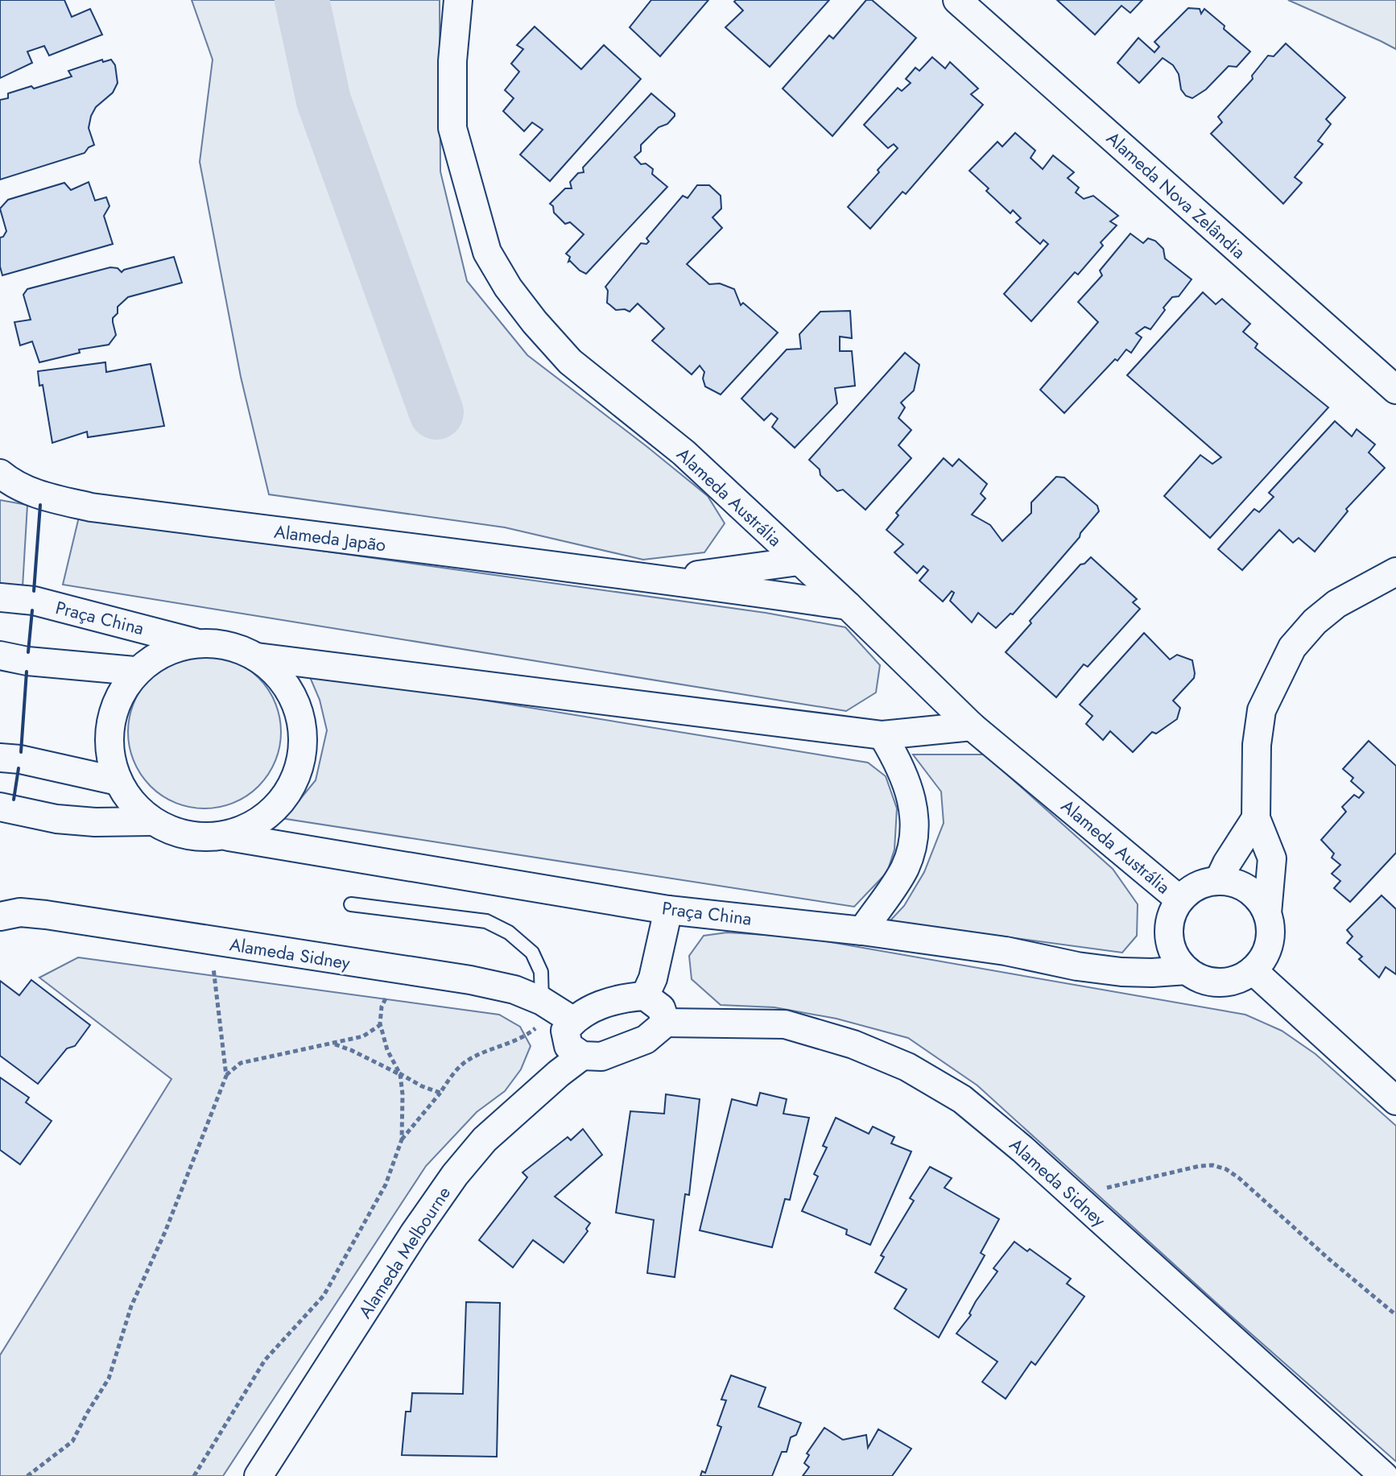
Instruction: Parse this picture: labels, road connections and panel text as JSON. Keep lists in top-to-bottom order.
{
  "streets": {
    "street": [
      "Alameda Nova Zelândia",
      "Alameda Austrália",
      "Alameda Japão",
      "Praça China",
      "Alameda Sidney",
      "Alameda Melbourne"
    ]
  },
  "crossings": [
    ["Alameda Austrália", "Alameda Japão"],
    ["Alameda Austrália", "Praça China"]
  ]
}
